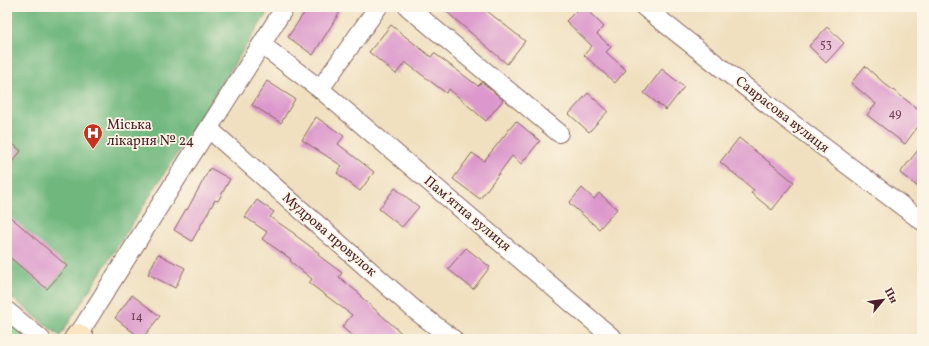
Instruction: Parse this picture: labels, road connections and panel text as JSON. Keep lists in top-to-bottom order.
{
  "streets": {
    "street": ["Саврасова вулиця", "Пам’ятна вулиця", "Мудрова провулок"]
  },
  "places": {
    "hospital": ["Міська лікарня № 24"]
  },
  "house_numbers": ["53", "49", "14"],
  "north": "top right"
}
